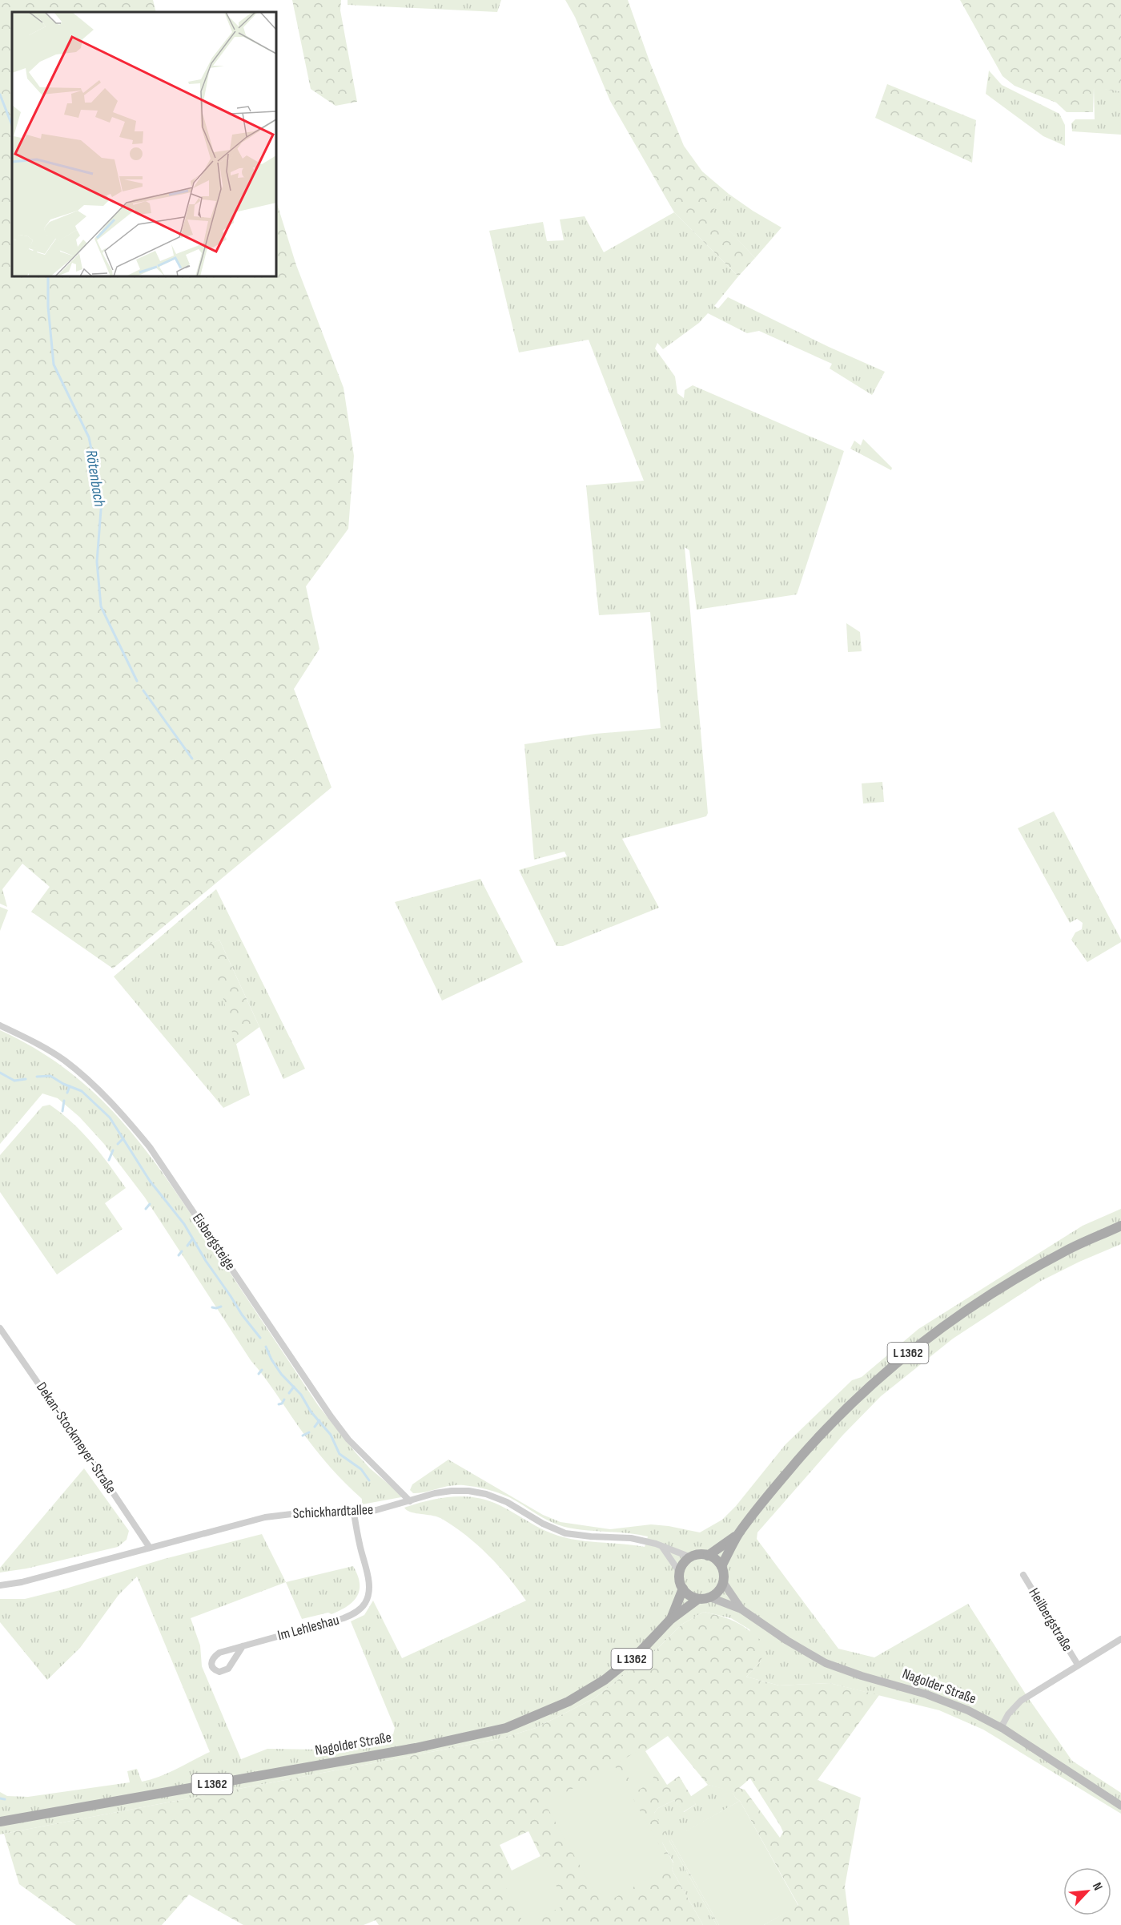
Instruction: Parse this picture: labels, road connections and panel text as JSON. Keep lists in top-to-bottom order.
{
  "streets": {
    "main road": ["L 1362", "Nagolder Straße"],
    "street": [
      "Eisbergsteige",
      "Dekan-Stockmeyer-Straße",
      "Schickhardtallee",
      "Heilbergstraße",
      "Im Lehleshau"
    ]
  },
  "crossings": [
    ["Eisbergsteige", "Schickhardtallee"],
    ["L 1362", "Schickhardtallee"],
    ["L 1362", "Nagolder Straße"],
    ["Dekan-Stockmeyer-Straße", "Schickhardtallee"],
    ["Schickhardtallee", "Im Lehleshau"],
    ["Schickhardtallee", "Nagolder Straße"],
    ["Heilbergstraße", "Nagolder Straße"]
  ],
  "water": ["Rötenbach"],
  "north": "top right"
}
